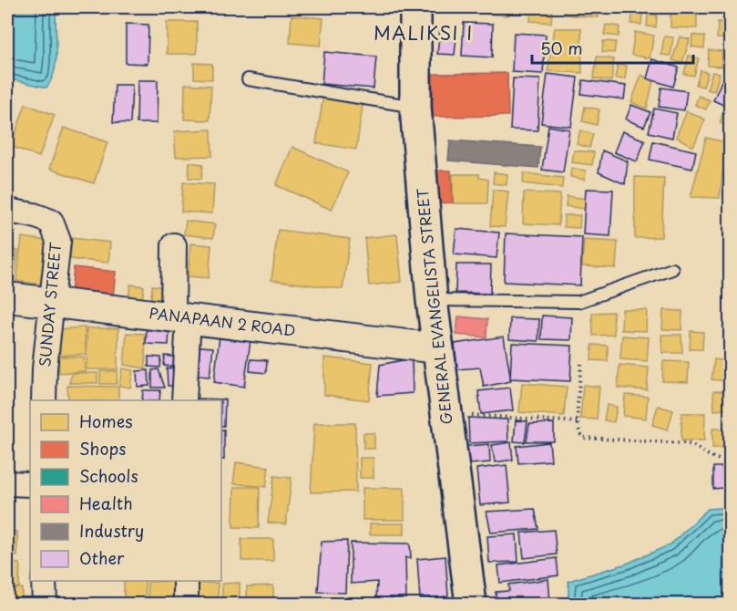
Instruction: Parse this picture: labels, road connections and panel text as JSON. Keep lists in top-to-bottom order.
{
  "streets": {
    "main road": ["GENERAL EVANGELISTA STREET"],
    "street": ["SUNDAY STREET", "PANAPAAN 2 ROAD"]
  },
  "crossings": [
    ["SUNDAY STREET", "PANAPAAN 2 ROAD"],
    ["GENERAL EVANGELISTA STREET", "PANAPAAN 2 ROAD"]
  ],
  "districts": ["MALIKSI I"],
  "legend": [
    "Homes",
    "Shops",
    "Schools",
    "Health",
    "Industry",
    "Other"
  ],
  "scale_bar": "50 m"
}
